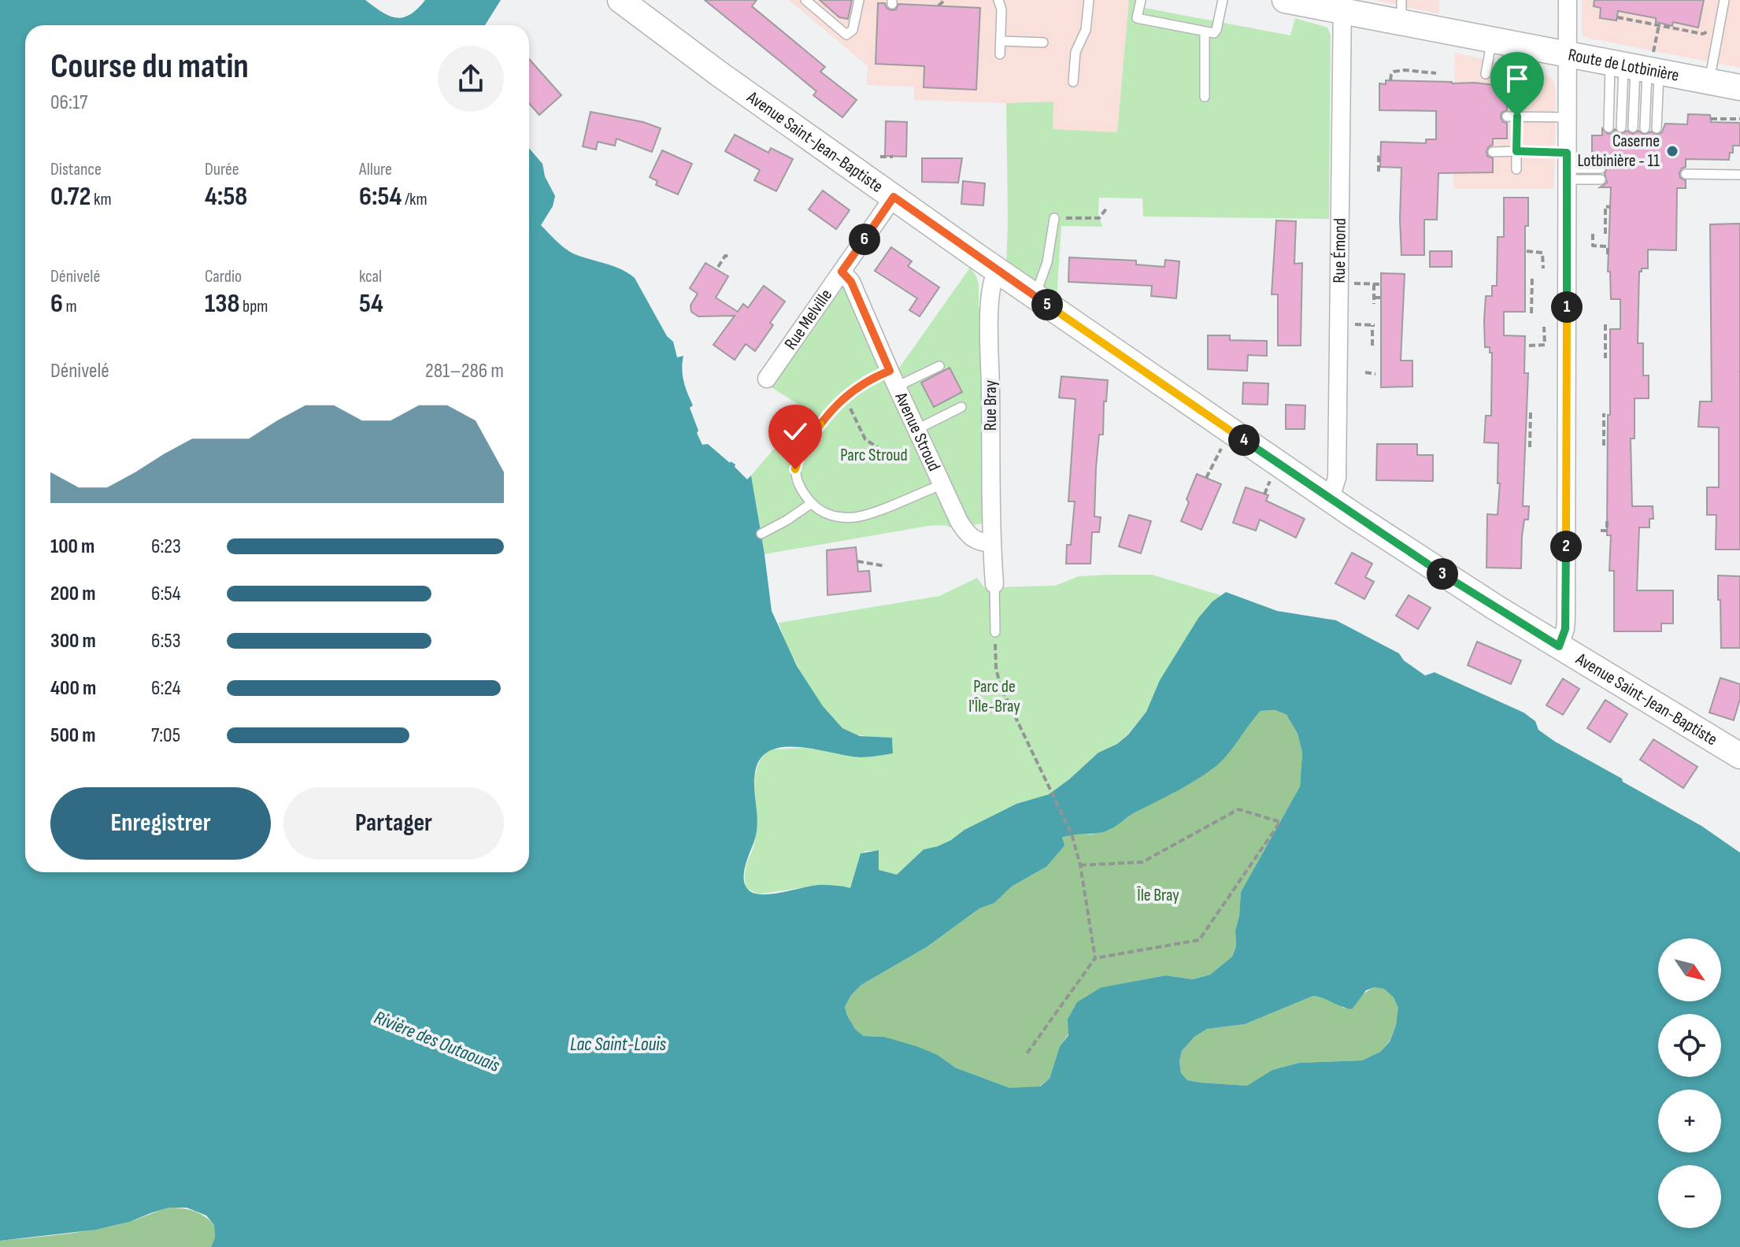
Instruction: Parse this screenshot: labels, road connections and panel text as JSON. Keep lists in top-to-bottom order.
{
  "streets": {
    "street": [
      "Route de Lotbinière",
      "Avenue Saint-Jean-Baptiste",
      "Rue Émond",
      "Rue Melville",
      "Rue Bray",
      "Avenue Stroud"
    ]
  },
  "crossings": [
    ["Route de Lotbinière", "Rue Émond"],
    ["Avenue Saint-Jean-Baptiste", "Rue Émond"],
    ["Avenue Saint-Jean-Baptiste", "Rue Melville"],
    ["Avenue Saint-Jean-Baptiste", "Rue Bray"],
    ["Rue Melville", "Avenue Stroud"],
    ["Rue Bray", "Avenue Stroud"]
  ],
  "water": ["Rivière des Outaouais", "Lac Saint-Louis"],
  "parks": ["Parc Stroud", "Parc de l'Île-Bray", "Île Bray"],
  "places": ["Caserne Lotbinière - 11"],
  "north": "bottom right",
  "page": {
    "heading": ["Course du matin", "06:17"],
    "stats": [
      ["Distance", "0.72 km"],
      ["Durée", "4:58"],
      ["Allure", "6:54 /km"],
      ["Dénivelé", "6 m"],
      ["Cardio", "138 bpm"],
      ["kcal", "54"]
    ],
    "pins": [
      "6",
      "5",
      "1",
      "4",
      "2",
      "3"
    ],
    "chart": ["Dénivelé", "281–286 m"],
    "list": [
      {
        "name": "100 m",
        "note": "6:23"
      },
      {
        "name": "200 m",
        "note": "6:54"
      },
      {
        "name": "300 m",
        "note": "6:53"
      },
      {
        "name": "400 m",
        "note": "6:24"
      },
      {
        "name": "500 m",
        "note": "7:05"
      }
    ],
    "buttons": ["Enregistrer", "Partager"],
    "map_buttons": ["+", "−"]
  }
}
